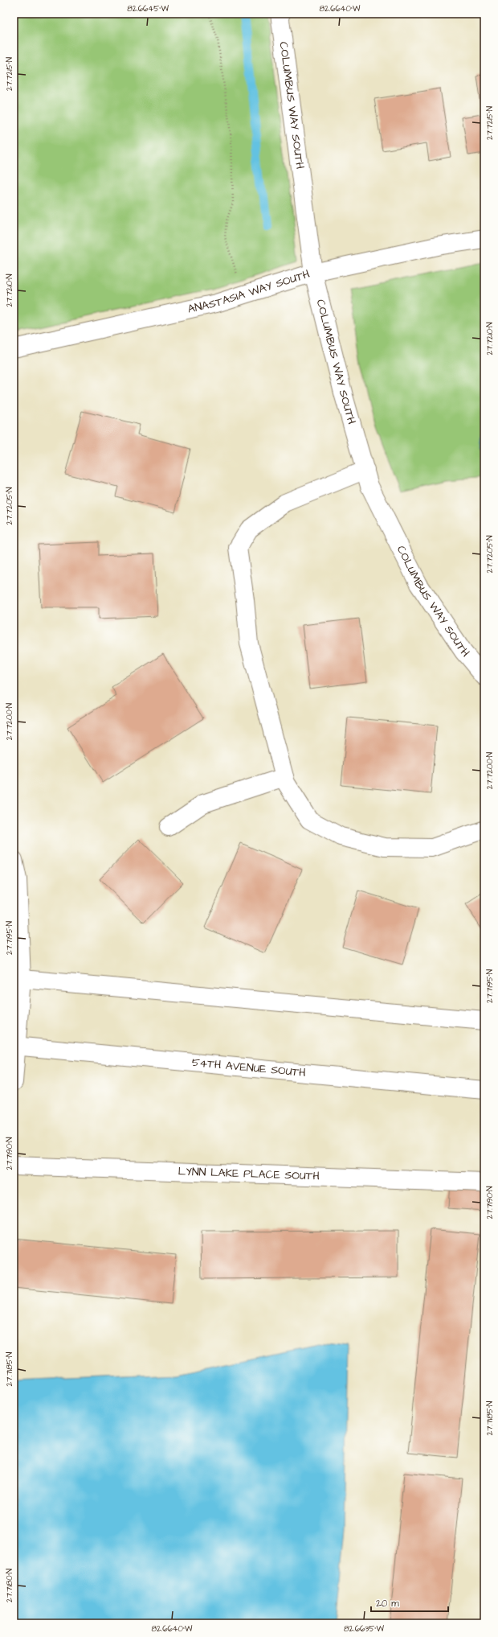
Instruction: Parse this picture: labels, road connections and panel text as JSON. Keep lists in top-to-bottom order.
{
  "streets": {
    "street": [
      "COLUMBUS WAY SOUTH",
      "ANASTASIA WAY SOUTH",
      "54TH AVENUE SOUTH",
      "LYNN LAKE PLACE SOUTH"
    ]
  },
  "crossings": [
    ["COLUMBUS WAY SOUTH", "ANASTASIA WAY SOUTH"]
  ],
  "scale_bar": "20 m",
  "coordinates": [
    "82.6645°W",
    "82.6640°W",
    "27.7215°N",
    "27.7210°N",
    "27.7205°N",
    "27.7200°N",
    "27.7195°N",
    "27.7190°N",
    "27.7185°N",
    "27.7180°N",
    "82.6635°W"
  ]
}
